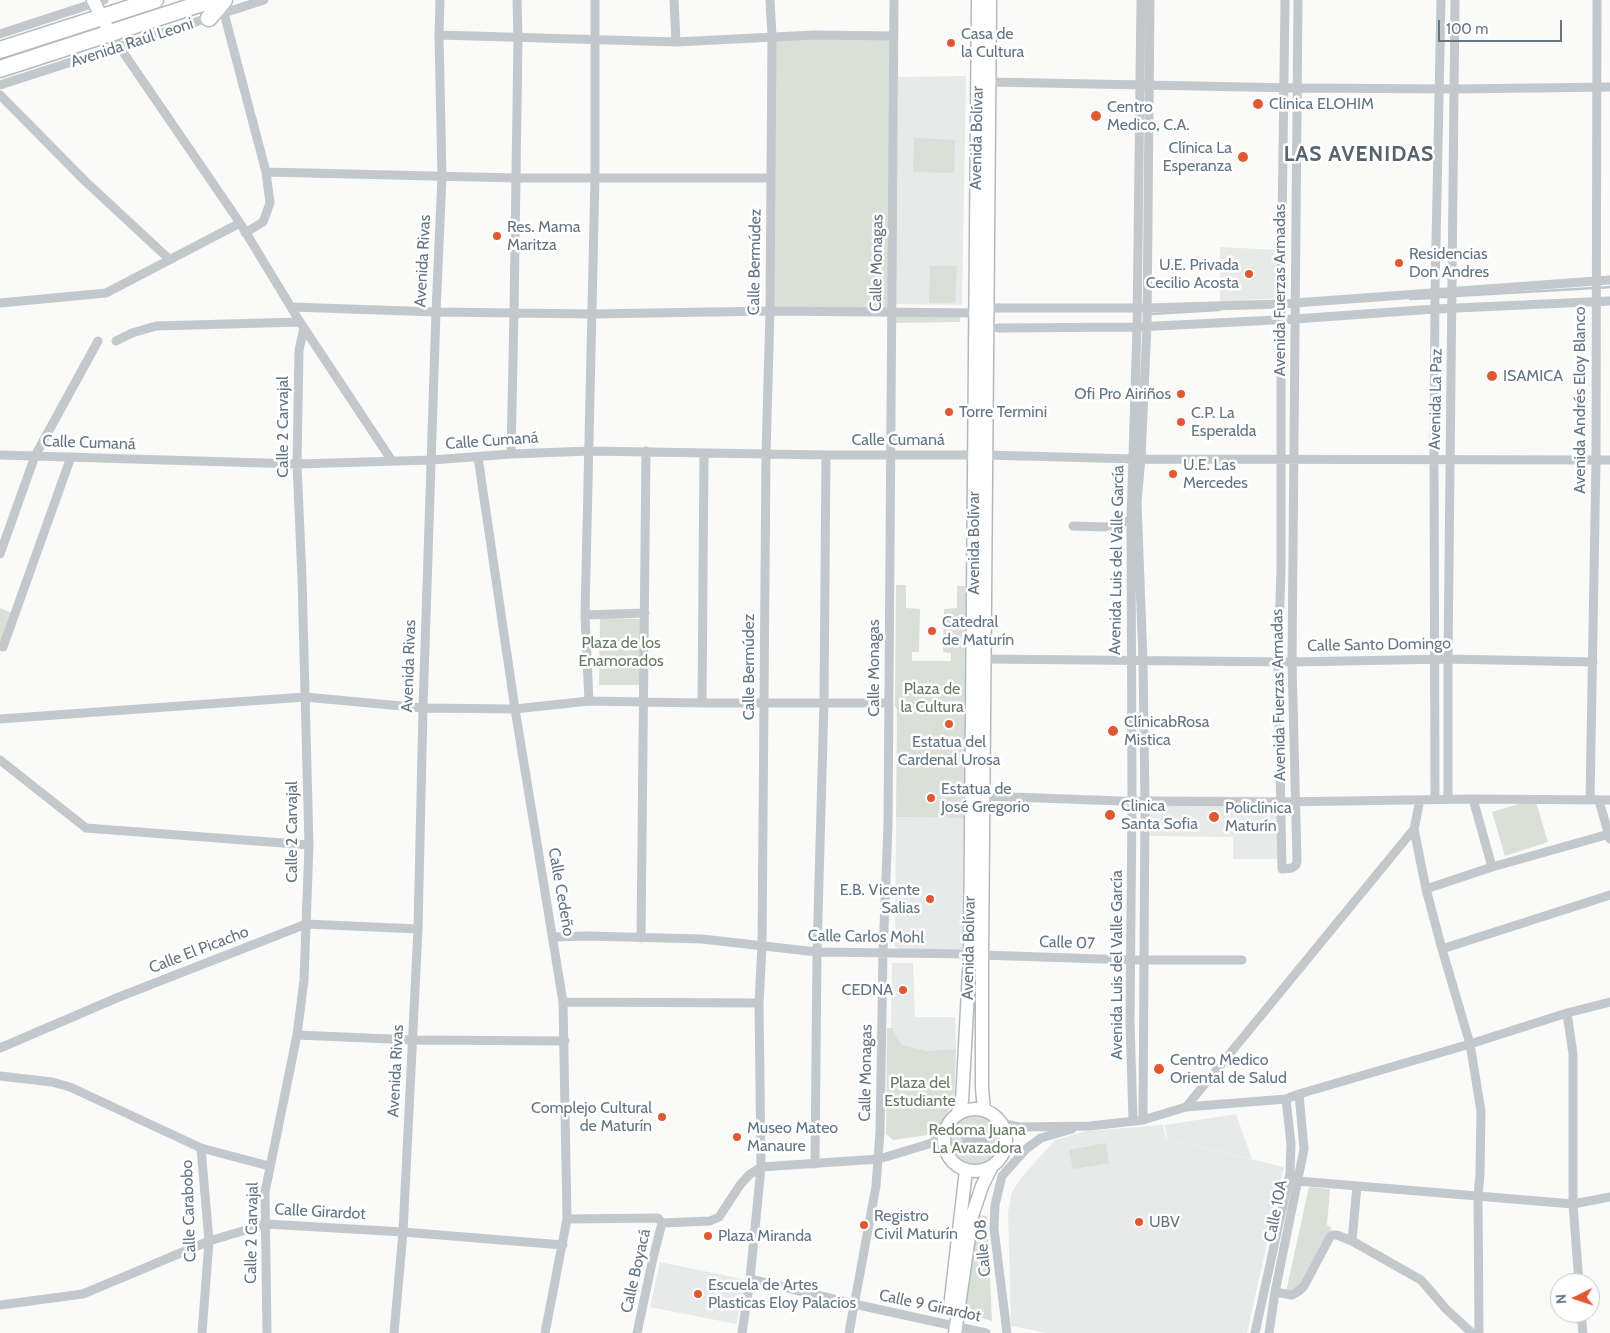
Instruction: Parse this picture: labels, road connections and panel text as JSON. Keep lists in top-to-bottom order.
{
  "streets": {
    "highway": ["Avenida Raúl Leoni"],
    "street": [
      "Avenida Bolívar",
      "Avenida Rivas",
      "Calle Bermúdez",
      "Calle Monagas",
      "Avenida Fuerzas Armadas",
      "Avenida La Paz",
      "Avenida Andrés Eloy Blanco",
      "Calle 2 Carvajal",
      "Calle Cumaná",
      "Avenida Luis del Valle García",
      "Calle Santo Domingo",
      "Calle Cedeño",
      "Calle Carlos Mohl",
      "Calle 07",
      "Calle El Picacho",
      "Calle Carabobo",
      "Calle 10A",
      "Calle Girardot",
      "Calle 08",
      "Calle Boyacá",
      "Calle 9 Girardot"
    ]
  },
  "crossings": [
    ["Avenida Bolívar", "Calle Cumaná"],
    ["Avenida Bolívar", "Calle Santo Domingo"],
    ["Avenida Bolívar", "Calle Carlos Mohl"],
    ["Avenida Bolívar", "Calle 07"],
    ["Avenida Rivas", "Calle Cumaná"],
    ["Avenida Rivas", "Calle El Picacho"],
    ["Avenida Rivas", "Calle Girardot"],
    ["Calle Bermúdez", "Calle Cumaná"],
    ["Calle Bermúdez", "Calle Carlos Mohl"],
    ["Calle Bermúdez", "Calle 9 Girardot"],
    ["Calle Monagas", "Calle Cumaná"],
    ["Calle Monagas", "Calle Carlos Mohl"],
    ["Calle Monagas", "Calle 9 Girardot"],
    ["Avenida Fuerzas Armadas", "Calle Cumaná"],
    ["Avenida Fuerzas Armadas", "Calle Santo Domingo"],
    ["Avenida La Paz", "Calle Cumaná"],
    ["Avenida La Paz", "Calle Santo Domingo"],
    ["Avenida Andrés Eloy Blanco", "Calle Cumaná"],
    ["Avenida Andrés Eloy Blanco", "Calle Santo Domingo"],
    ["Calle 2 Carvajal", "Calle Cumaná"],
    ["Calle 2 Carvajal", "Calle El Picacho"],
    ["Calle 2 Carvajal", "Calle Girardot"],
    ["Calle Cumaná", "Avenida Luis del Valle García"],
    ["Calle Cumaná", "Calle Cedeño"],
    ["Avenida Luis del Valle García", "Calle Santo Domingo"],
    ["Avenida Luis del Valle García", "Calle 07"],
    ["Calle Cedeño", "Calle Carlos Mohl"],
    ["Calle Cedeño", "Calle Girardot"],
    ["Calle Cedeño", "Calle Boyacá"],
    ["Calle Carlos Mohl", "Calle 07"],
    ["Calle Carabobo", "Calle Girardot"]
  ],
  "districts": ["LAS AVENIDAS"],
  "parks": [
    "Plaza de los Enamorados",
    "Plaza de la Cultura",
    "Plaza del Estudiante",
    "Redoma Juana La Avazadora"
  ],
  "places": [
    "Casa de la Cultura",
    "Clinica ELOHIM",
    "Centro Medico, C.A.",
    "Clínica La Esperanza",
    "Res. Mama Maritza",
    "Residencias Don Andres",
    "U.E. Privada Cecilio Acosta",
    "ISAMICA",
    "Ofi Pro Airiños",
    "Torre Termini",
    "C.P. La Esperalda",
    "U.E. Las Mercedes",
    "Catedral de Maturín",
    "Estatua del Cardenal Urosa",
    "ClínicabRosa Mistica",
    "Estatua de José Gregorio",
    "Clinica Santa Sofia",
    "Policlínica Maturín",
    "E.B. Vicente Salias",
    "CEDNA",
    "Centro Medico Oriental de Salud",
    "Complejo Cultural de Maturín",
    "Museo Mateo Manaure",
    "UBV",
    "Registro Civil Maturín",
    "Plaza Miranda",
    "Escuela de Artes Plasticas Eloy Palacios"
  ],
  "scale_bar": "100 m",
  "north": "left"
}
